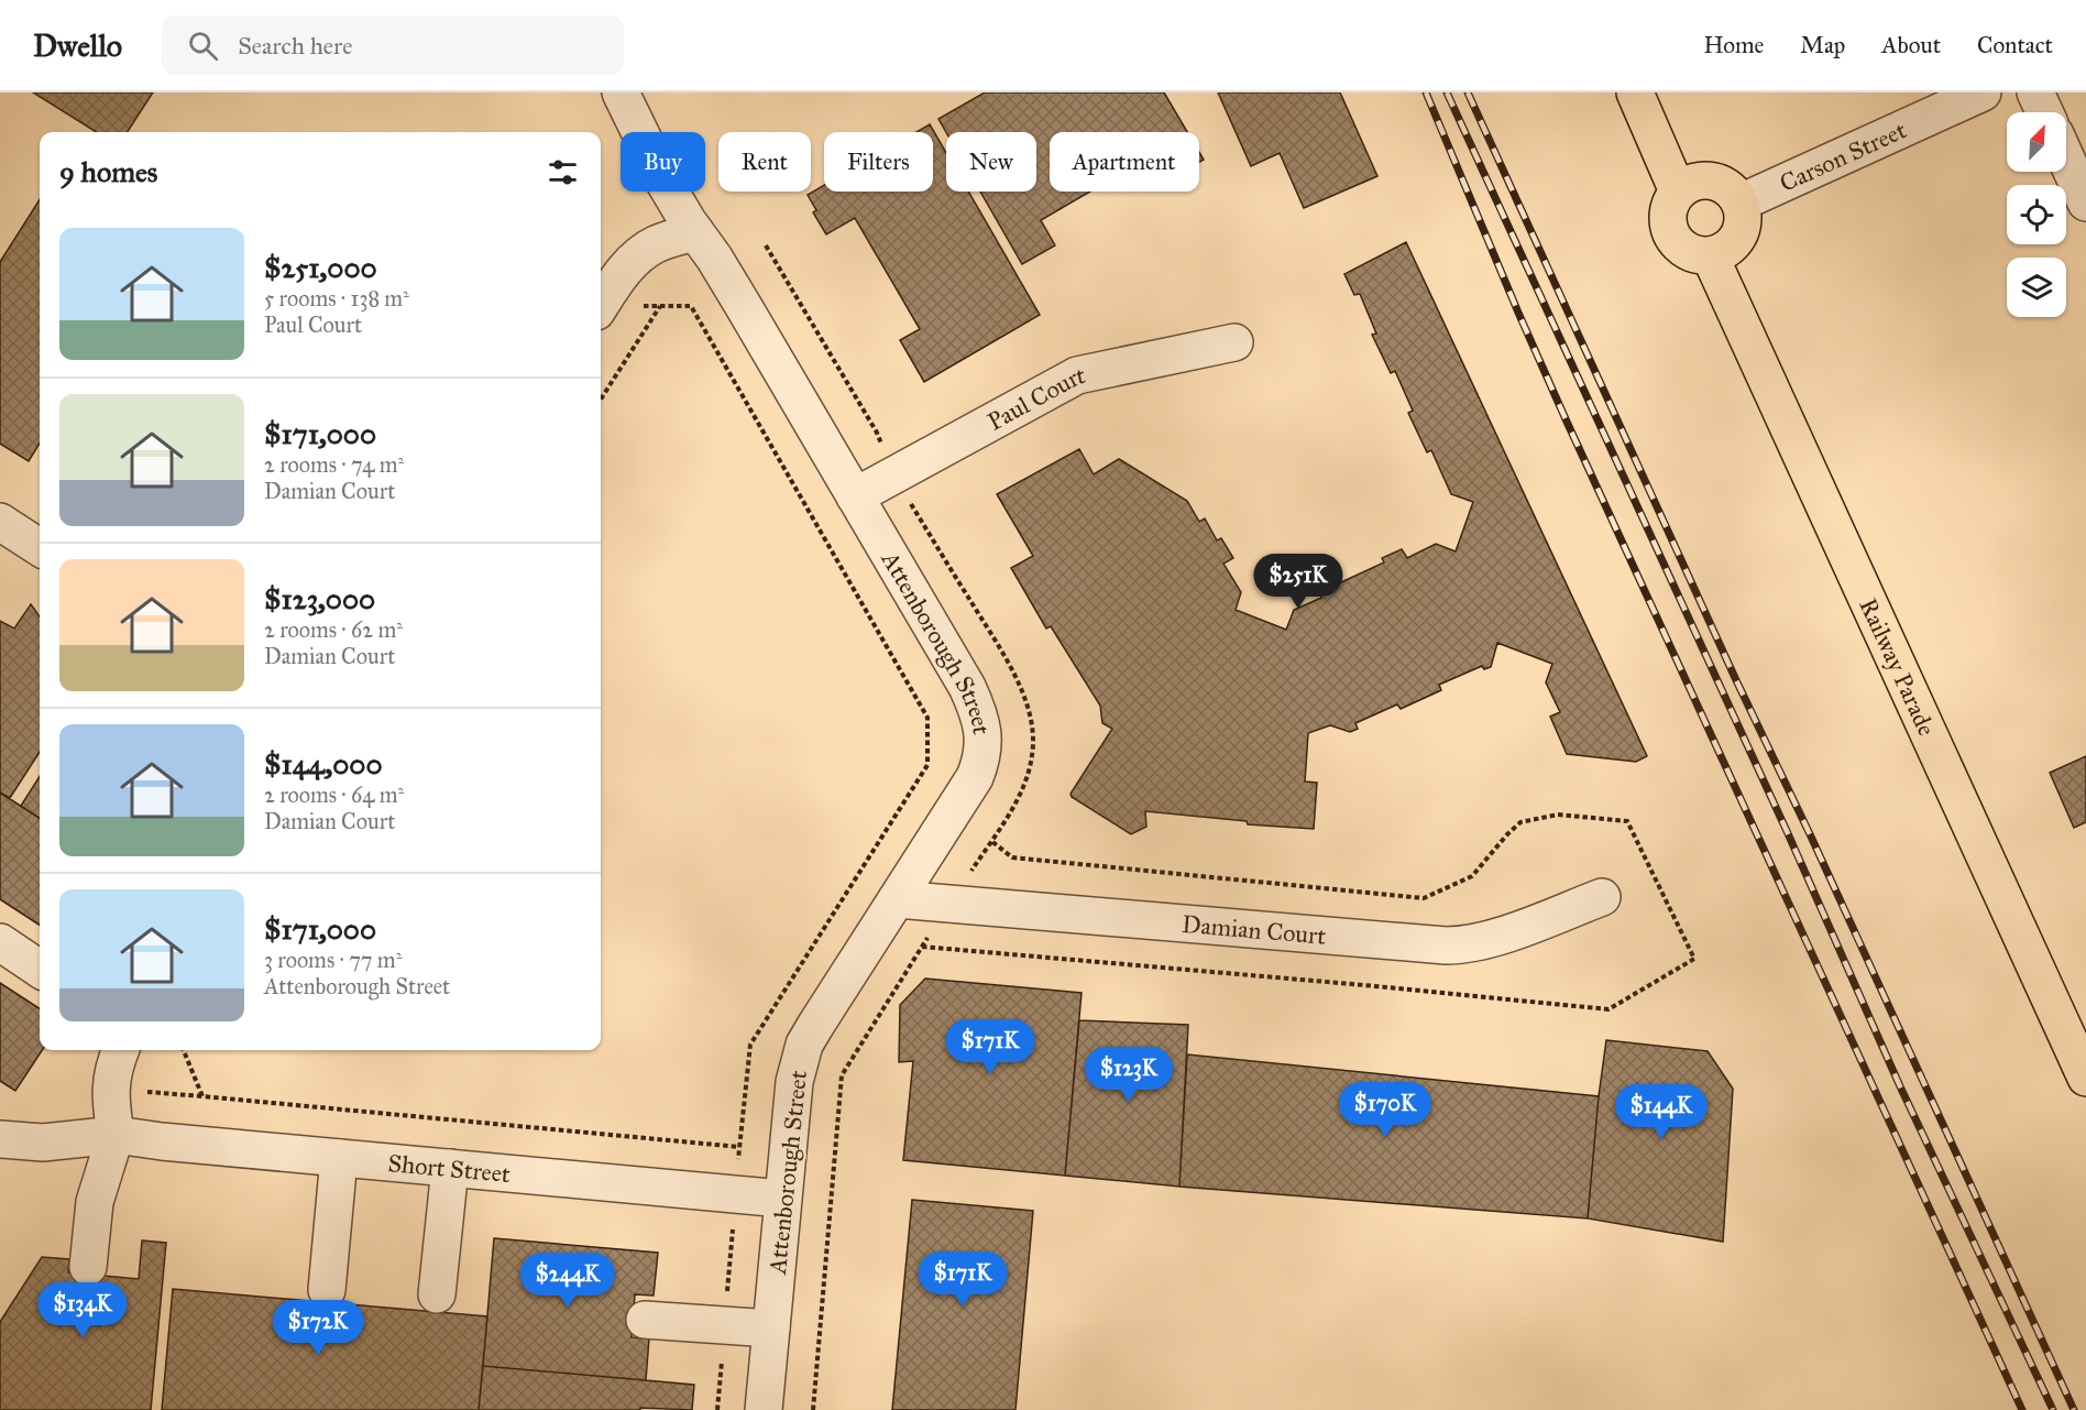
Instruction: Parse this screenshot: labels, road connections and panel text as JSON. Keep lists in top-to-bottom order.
{
  "streets": {
    "main road": ["Railway Parade"],
    "street": [
      "Carson Street",
      "Paul Court",
      "Attenborough Street",
      "Damian Court",
      "Short Street"
    ]
  },
  "crossings": [
    ["Carson Street", "Railway Parade"],
    ["Paul Court", "Attenborough Street"],
    ["Attenborough Street", "Damian Court"],
    ["Attenborough Street", "Short Street"]
  ],
  "north": "top right",
  "page": {
    "header": "Dwello",
    "search": "Search here",
    "nav": [
      "Home",
      "Map",
      "About",
      "Contact"
    ],
    "chip": [
      "Buy",
      "Rent",
      "Filters",
      "New",
      "Apartment"
    ],
    "heading": "9 homes",
    "list": [
      {
        "name": "$251,000",
        "note": "5 rooms · 138 m² · Paul Court"
      },
      {
        "name": "$171,000",
        "note": "2 rooms · 74 m² · Damian Court"
      },
      {
        "name": "$123,000",
        "note": "2 rooms · 62 m² · Damian Court"
      },
      {
        "name": "$144,000",
        "note": "2 rooms · 64 m² · Damian Court"
      },
      {
        "name": "$171,000",
        "note": "3 rooms · 77 m² · Attenborough Street"
      }
    ],
    "price": [
      "$251K",
      "$171K",
      "$123K",
      "$170K",
      "$144K",
      "$171K",
      "$244K",
      "$134K",
      "$172K"
    ]
  }
}
